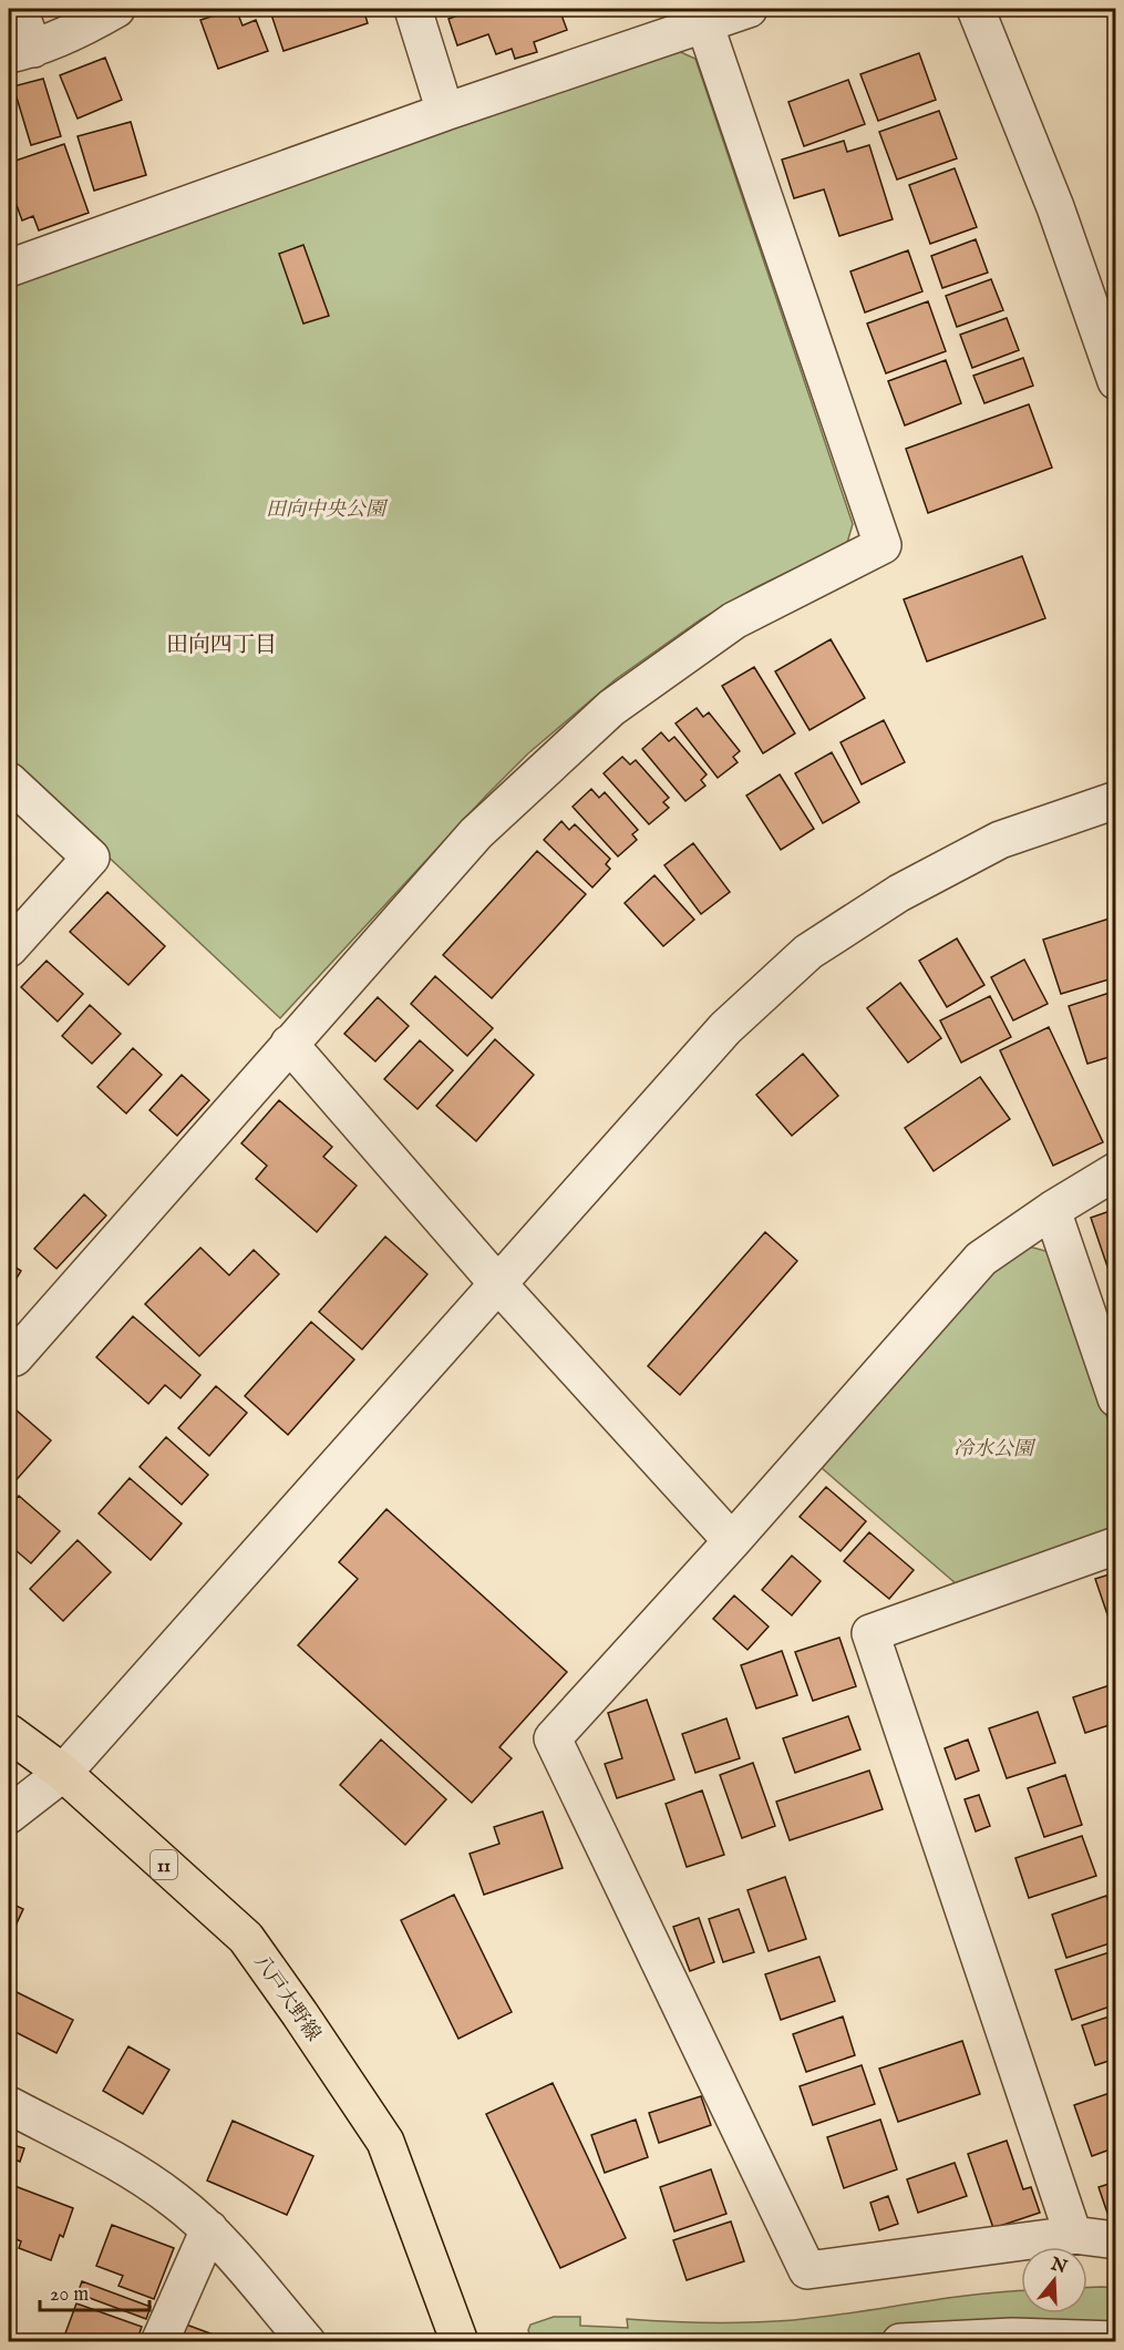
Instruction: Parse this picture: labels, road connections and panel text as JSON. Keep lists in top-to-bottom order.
{
  "streets": {
    "main road": ["11", "八戸大野線"]
  },
  "districts": ["田向四丁目"],
  "parks": ["田向中央公園", "冷水公園"],
  "scale_bar": "20 m",
  "north": "top"
}
